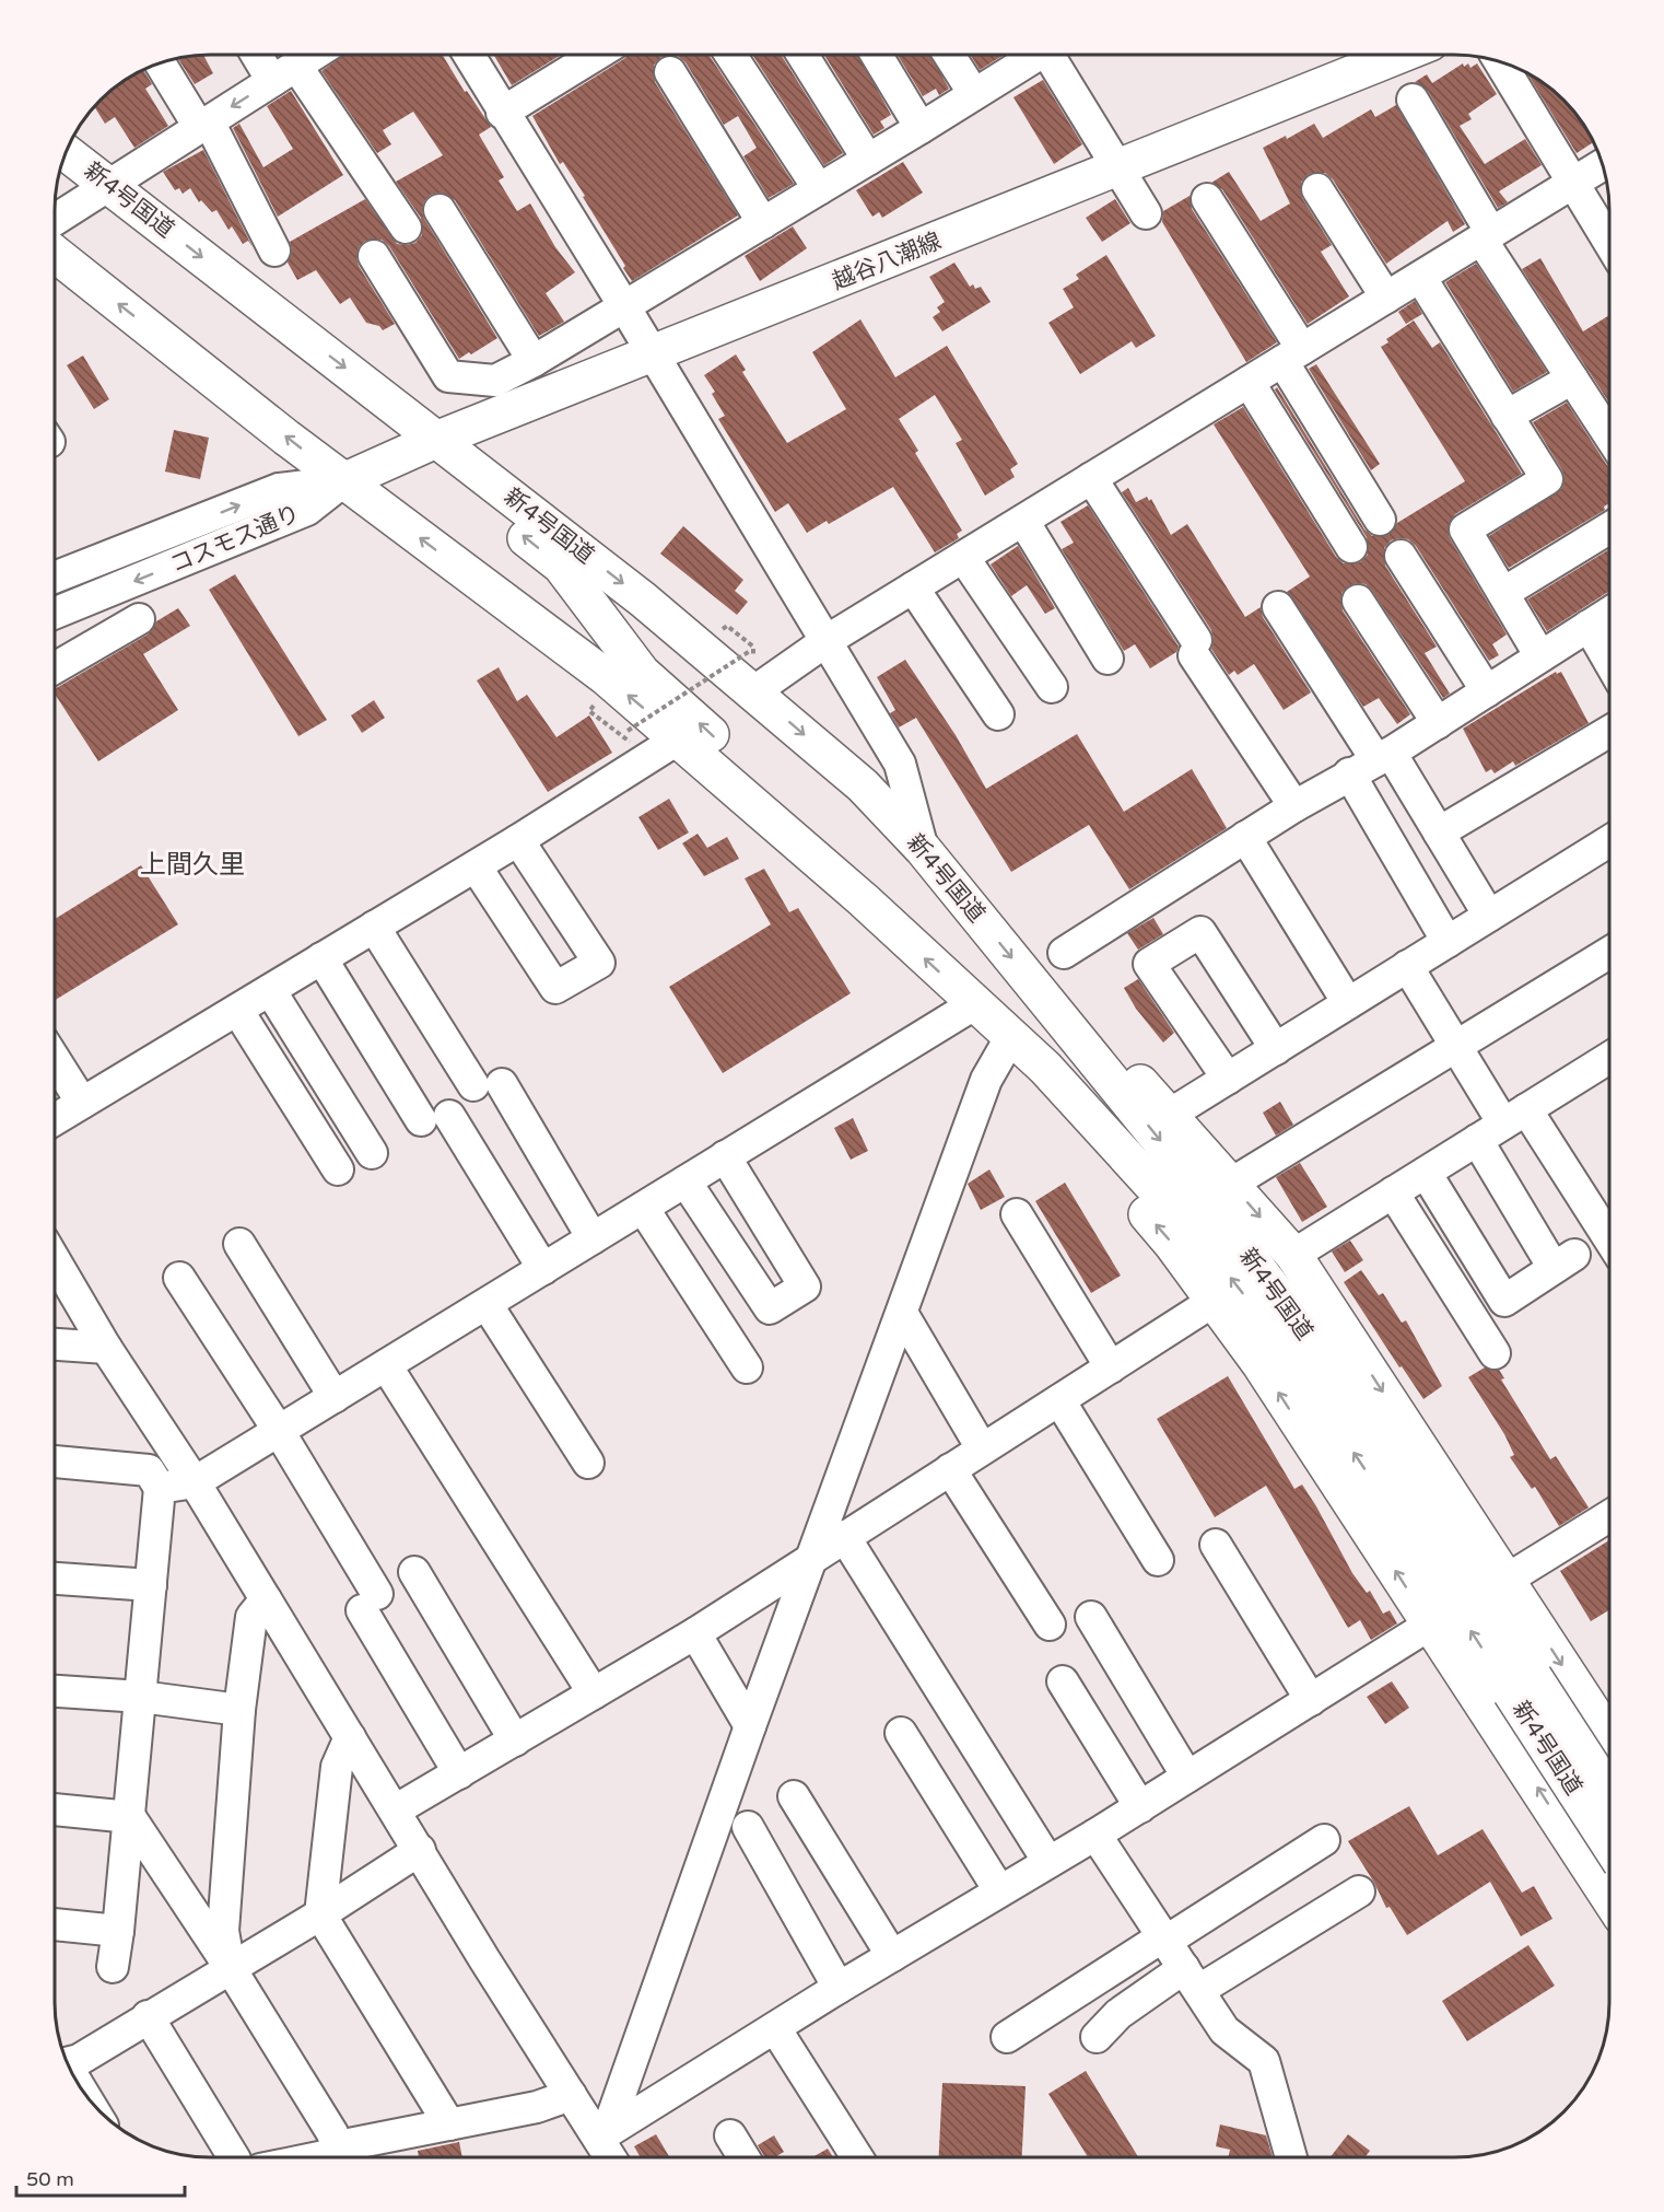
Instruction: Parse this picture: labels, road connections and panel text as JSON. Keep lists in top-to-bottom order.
{
  "streets": {
    "main road": ["新4号国道", "越谷八潮線"],
    "street": ["コスモス通り"]
  },
  "crossings": [
    ["新4号国道", "越谷八潮線"],
    ["新4号国道", "コスモス通り"],
    ["越谷八潮線", "コスモス通り"]
  ],
  "districts": ["上間久里"],
  "scale_bar": "50 m"
}
